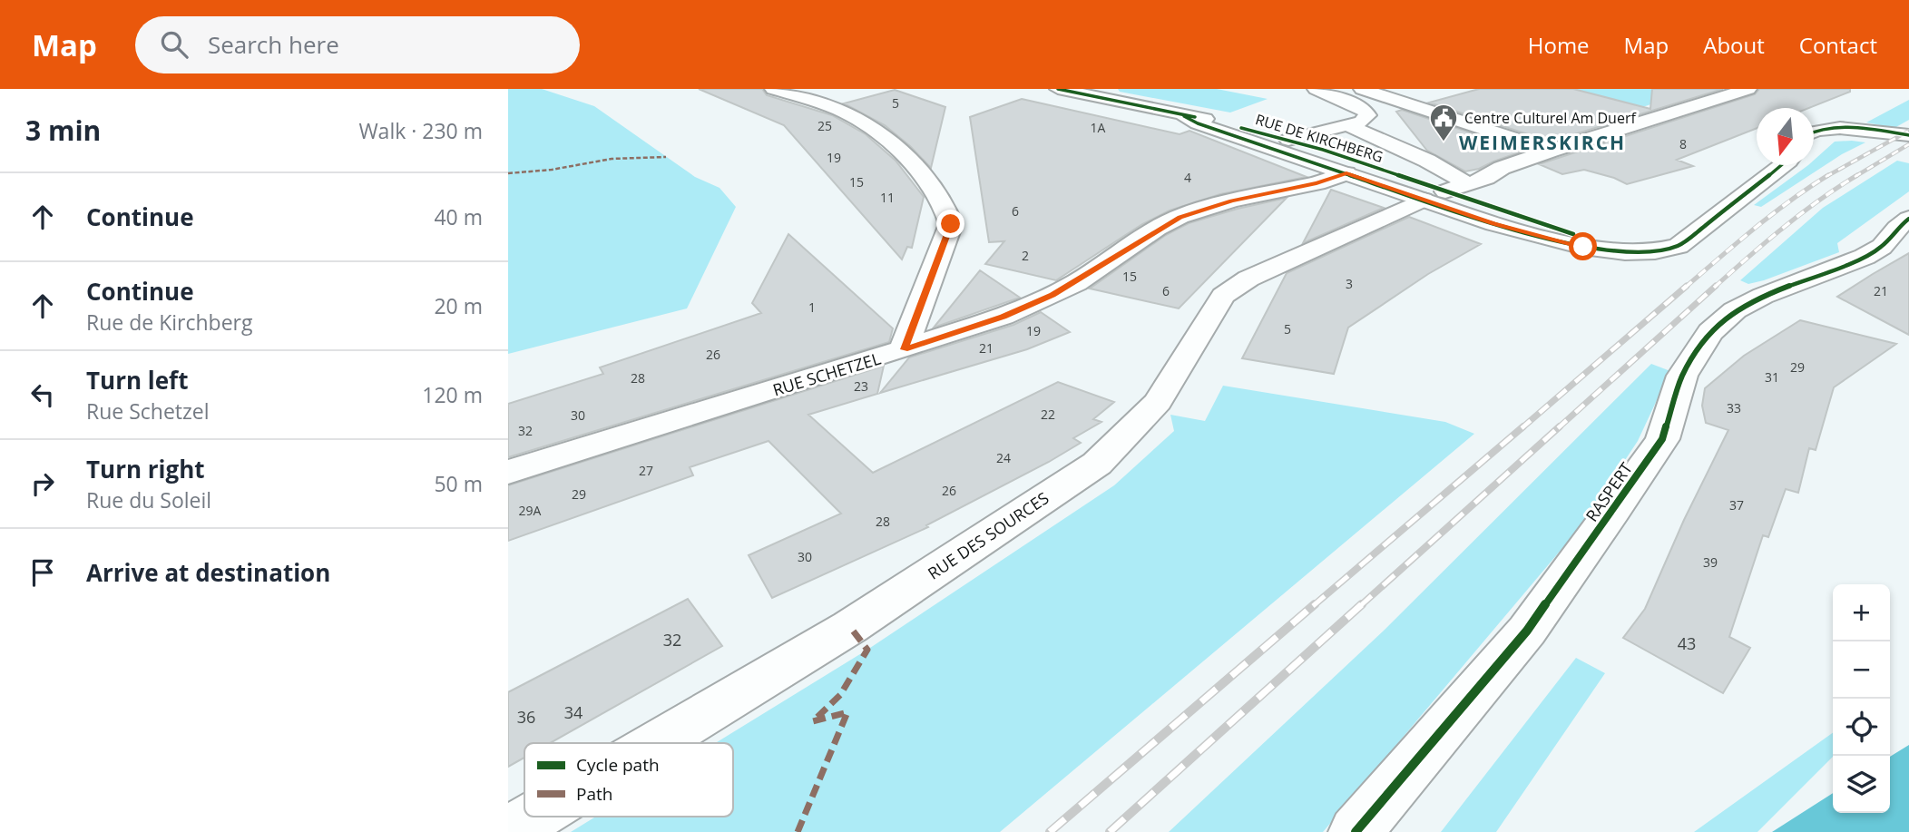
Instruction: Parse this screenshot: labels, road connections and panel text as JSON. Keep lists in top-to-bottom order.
{
  "streets": {
    "street": [
      "RUE DE KIRCHBERG",
      "RUE SCHETZEL",
      "RASPERT",
      "RUE DES SOURCES"
    ]
  },
  "crossings": [
    ["RUE DE KIRCHBERG", "RUE SCHETZEL"],
    ["RUE DE KIRCHBERG", "RUE DES SOURCES"]
  ],
  "districts": ["WEIMERSKIRCH"],
  "places": {
    "public building": ["Centre Culturel Am Duerf"]
  },
  "house_numbers": [
    "5",
    "25",
    "1A",
    "8",
    "19",
    "4",
    "15",
    "11",
    "6",
    "2",
    "15",
    "3",
    "6",
    "21",
    "1",
    "5",
    "19",
    "21",
    "26",
    "29",
    "31",
    "28",
    "23",
    "33",
    "22",
    "30",
    "32",
    "24",
    "27",
    "26",
    "29",
    "37",
    "29A",
    "28",
    "30",
    "39",
    "32",
    "43",
    "34",
    "36"
  ],
  "legend": ["Cycle path", "Path"],
  "north": "bottom",
  "page": {
    "header": "Map",
    "search": "Search here",
    "nav": [
      "Home",
      "Map",
      "About",
      "Contact"
    ],
    "heading": ["3 min", "Walk · 230 m"],
    "list": [
      ["Continue", "40 m"],
      ["Continue", "Rue de Kirchberg", "20 m"],
      ["Turn left", "Rue Schetzel", "120 m"],
      ["Turn right", "Rue du Soleil", "50 m"],
      "Arrive at destination"
    ],
    "map_buttons": ["+", "−"]
  }
}
